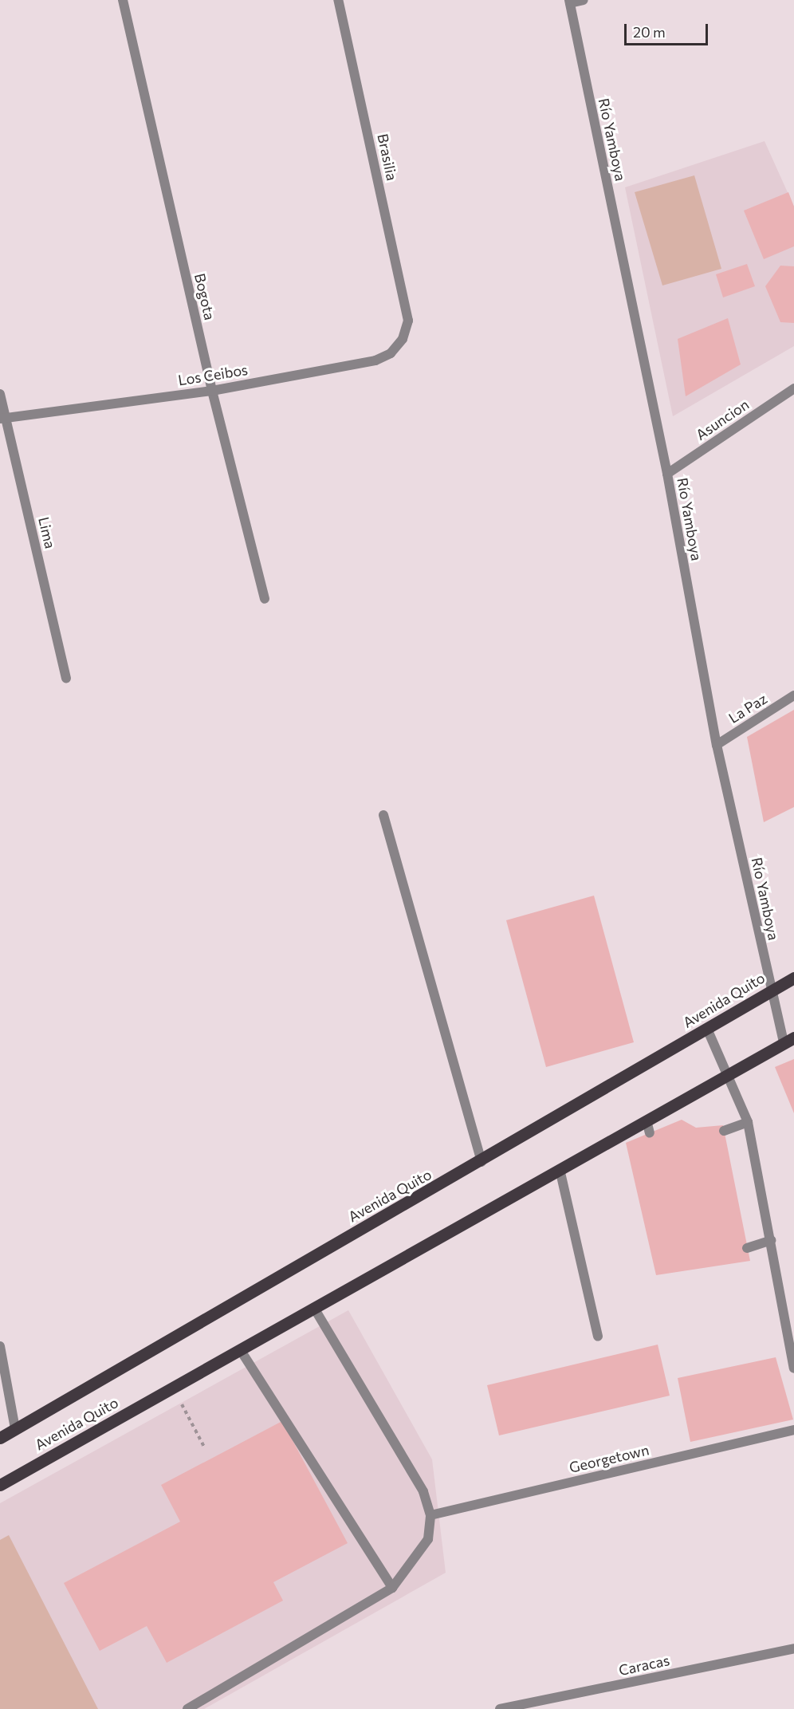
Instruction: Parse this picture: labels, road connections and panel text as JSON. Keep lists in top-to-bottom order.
{
  "streets": {
    "main road": ["Avenida Quito"],
    "street": [
      "Río Yamboya",
      "Brasilia",
      "Bogota",
      "Los Ceibos",
      "Asuncion",
      "Lima",
      "La Paz",
      "Georgetown",
      "Caracas"
    ]
  },
  "crossings": [
    ["Río Yamboya", "Asuncion"],
    ["Río Yamboya", "La Paz"],
    ["Río Yamboya", "Avenida Quito"],
    ["Brasilia", "Los Ceibos"],
    ["Bogota", "Los Ceibos"],
    ["Los Ceibos", "Lima"]
  ],
  "scale_bar": "20 m"
}
